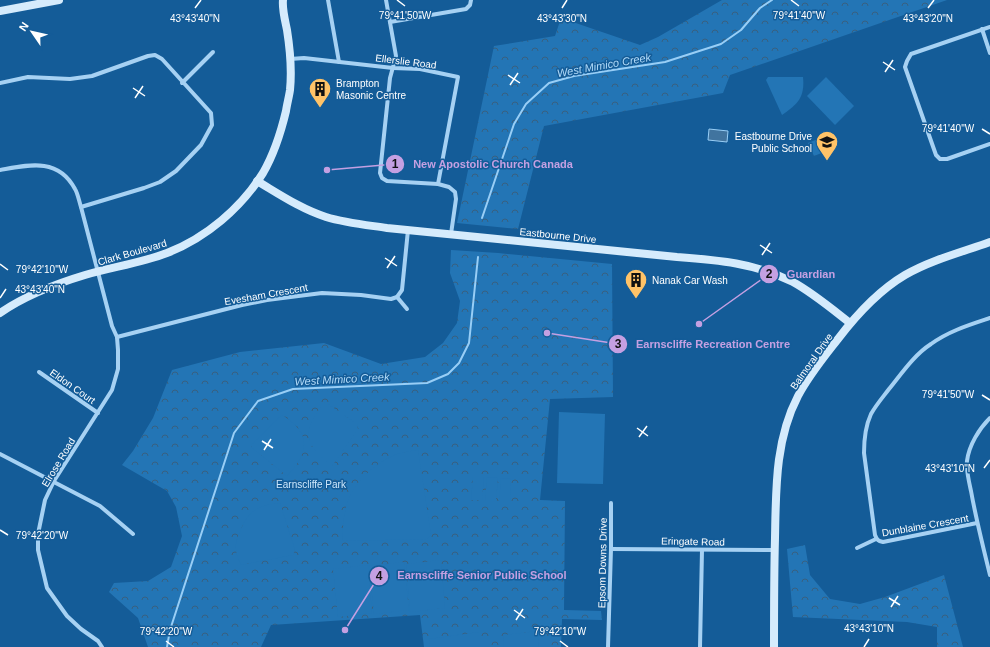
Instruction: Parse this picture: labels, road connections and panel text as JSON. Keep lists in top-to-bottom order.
{
  "streets": {
    "street": [
      "Ellerslie Road",
      "Eastbourne Drive",
      "Clark Boulevard",
      "Evesham Crescent",
      "Balmoral Drive",
      "Eldon Court",
      "Elrose Road",
      "Dunblaine Crescent",
      "Eringate Road",
      "Epsom Downs Drive"
    ]
  },
  "crossings": [
    ["Ellerslie Road", "Clark Boulevard"],
    ["Eastbourne Drive", "Clark Boulevard"],
    ["Eastbourne Drive", "Balmoral Drive"],
    ["Clark Boulevard", "Elrose Road"],
    ["Evesham Crescent", "Elrose Road"],
    ["Balmoral Drive", "Eringate Road"],
    ["Eldon Court", "Elrose Road"],
    ["Eringate Road", "Epsom Downs Drive"]
  ],
  "water": ["West Mimico Creek"],
  "parks": ["Earnscliffe Park"],
  "places": {
    "building": ["Brampton Masonic Centre", "Nanak Car Wash"],
    "school or university": ["Eastbourne Drive Public School"],
    "other": [
      "New Apostolic Church Canada",
      "Guardian",
      "Earnscliffe Recreation Centre",
      "Earnscliffe Senior Public School"
    ]
  },
  "north": "top left",
  "coordinates": [
    "79°41'50\"W",
    "79°41'40\"W",
    "43°43'40\"N",
    "43°43'30\"N",
    "43°43'20\"N",
    "79°42'10\"W",
    "43°43'10\"N",
    "79°42'20\"W"
  ]
}
